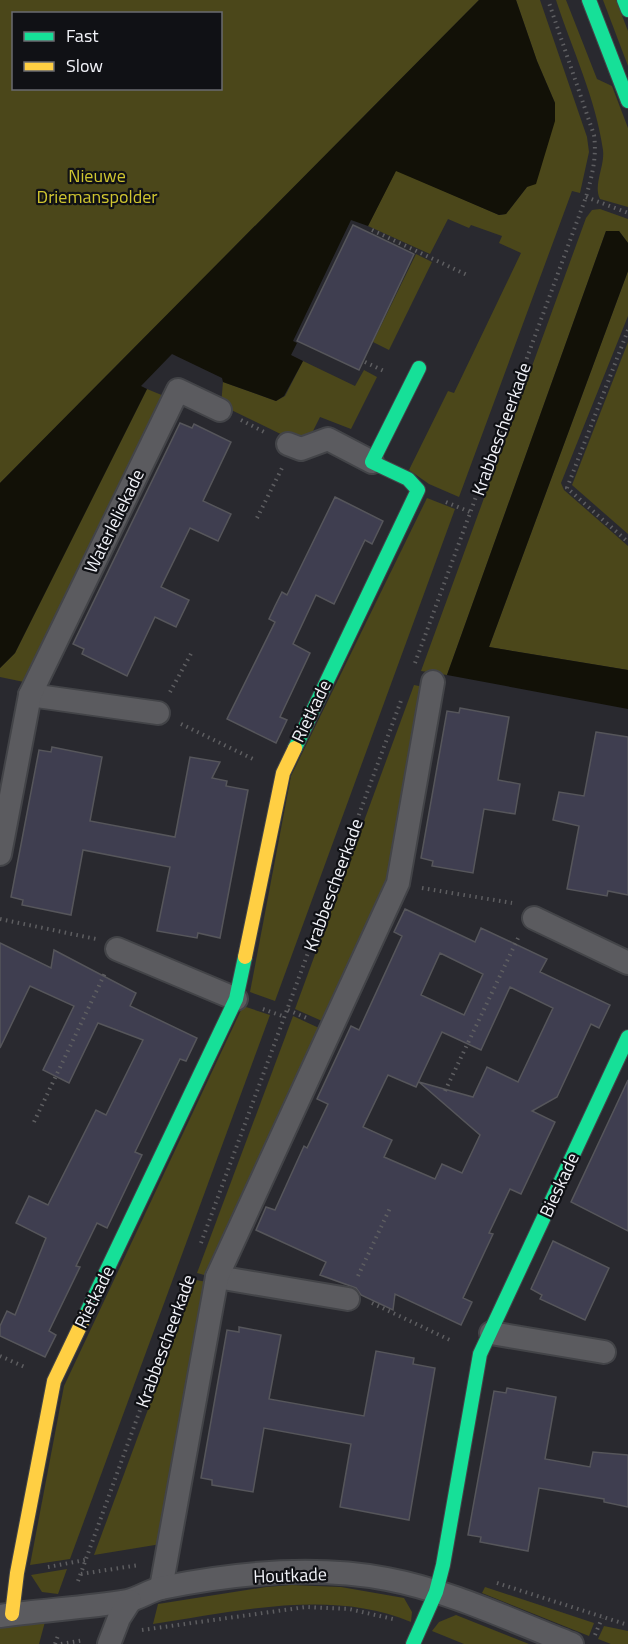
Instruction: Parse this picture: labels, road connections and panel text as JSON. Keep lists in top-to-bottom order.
{
  "streets": {
    "street": [
      "Krabbescheerkade",
      "Waterleliekade",
      "Rietkade",
      "Bieskade",
      "Houtkade"
    ]
  },
  "crossings": [
    ["Krabbescheerkade", "Houtkade"],
    ["Rietkade", "Houtkade"],
    ["Bieskade", "Houtkade"]
  ],
  "parks": ["Nieuwe Driemanspolder"],
  "legend": ["Fast", "Slow"]
}
